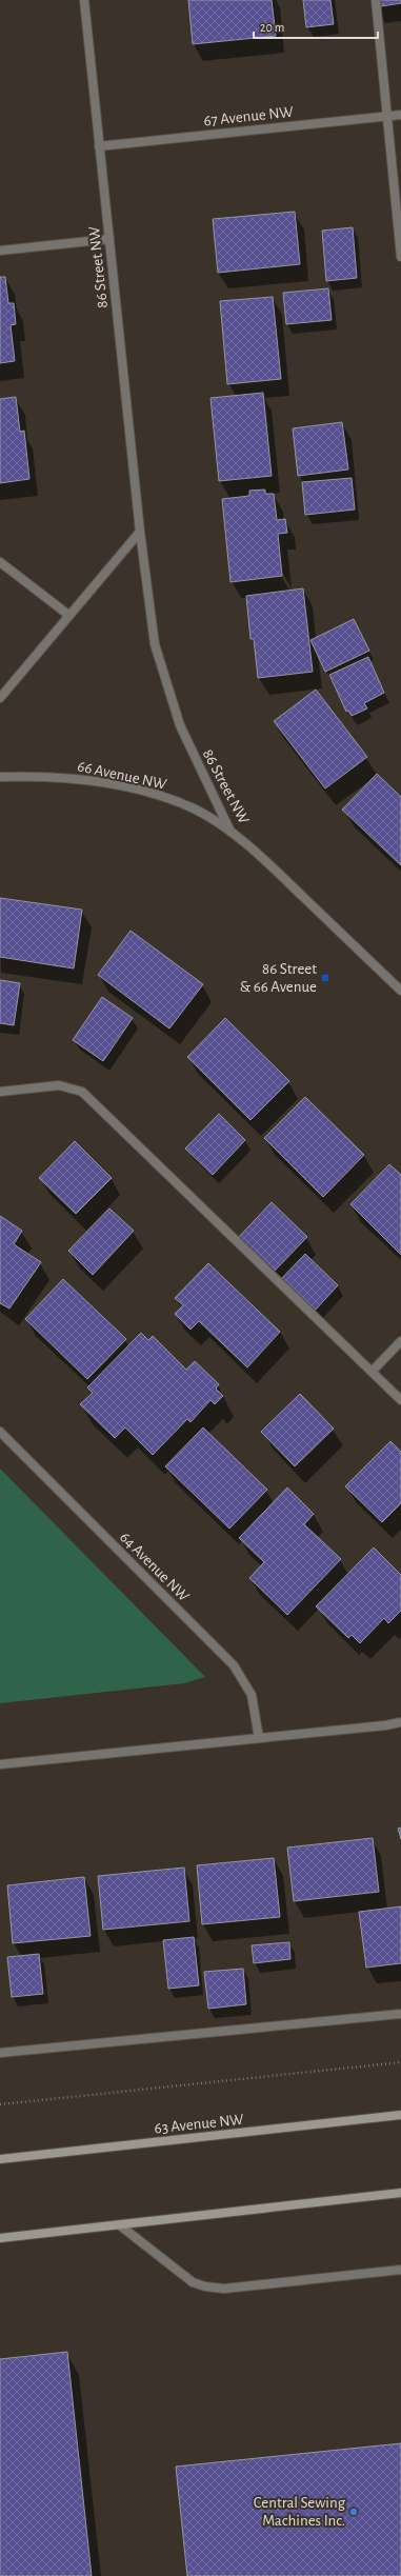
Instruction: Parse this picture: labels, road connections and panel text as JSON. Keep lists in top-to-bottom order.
{
  "streets": {
    "main road": ["63 Avenue NW"],
    "street": [
      "67 Avenue NW",
      "86 Street NW",
      "66 Avenue NW",
      "64 Avenue NW"
    ]
  },
  "crossings": [
    ["67 Avenue NW", "86 Street NW"],
    ["86 Street NW", "66 Avenue NW"]
  ],
  "places": {
    "transit": ["86 Street & 66 Avenue"],
    "other": ["Central Sewing Machines Inc."]
  },
  "scale_bar": "20 m"
}
